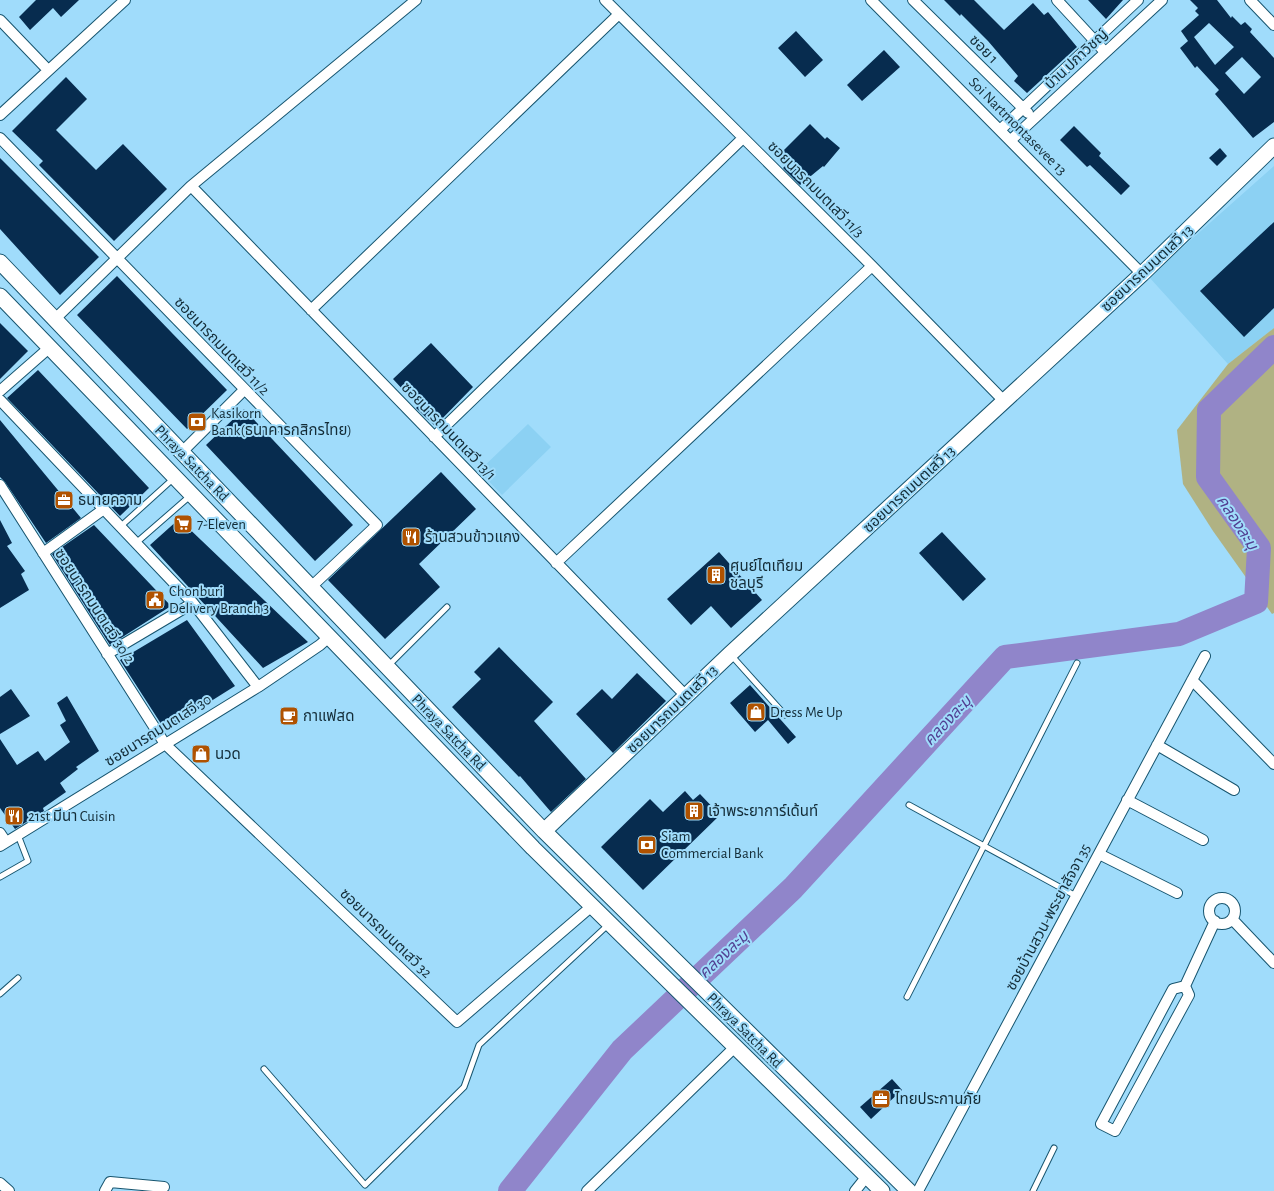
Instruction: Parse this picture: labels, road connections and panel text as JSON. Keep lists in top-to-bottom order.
{
  "streets": {
    "main road": ["ซอยนารถมนตเสวี 13", "Phraya Satcha Rd"],
    "street": [
      "ซอย 1",
      "บ้าน ปภาวิชญ์",
      "Soi Nartmontasevee 13",
      "ซอยนารถมนตเสวี 11/3",
      "ซอยนารถมนตเสวี 11/2",
      "ซอยนารถมนตเสวี 13/1",
      "ซอยนารถมนตเสวี 30/2",
      "ซอยนารถมนตเสวี 30",
      "ซอยบ้านสวน-พระยาสัจจา 35",
      "ซอยนารถมนตเสวี 32"
    ]
  },
  "crossings": [
    ["ซอย 1", "บ้าน ปภาวิชญ์"],
    ["บ้าน ปภาวิชญ์", "Soi Nartmontasevee 13"],
    ["Soi Nartmontasevee 13", "ซอยนารถมนตเสวี 13"],
    ["ซอยนารถมนตเสวี 11/3", "ซอยนารถมนตเสวี 13"],
    ["ซอยนารถมนตเสวี 13", "ซอยนารถมนตเสวี 13/1"],
    ["ซอยนารถมนตเสวี 13", "Phraya Satcha Rd"],
    ["ซอยนารถมนตเสวี 11/2", "Phraya Satcha Rd"],
    ["Phraya Satcha Rd", "ซอยนารถมนตเสวี 30"],
    ["Phraya Satcha Rd", "ซอยนารถมนตเสวี 32"],
    ["ซอยนารถมนตเสวี 30/2", "ซอยนารถมนตเสวี 30"],
    ["ซอยนารถมนตเสวี 30/2", "ซอยนารถมนตเสวี 32"],
    ["ซอยนารถมนตเสวี 30", "ซอยนารถมนตเสวี 32"]
  ],
  "water": ["คลองละมุ"],
  "places": {
    "bank": ["Kasikorn Bank(ธนาคารกสิกรไทย)", "Siam Commercial Bank"],
    "office": ["ธนายความ", "ไทยประกานภัย"],
    "supermarket": ["7-Eleven"],
    "restaurant": ["ร้านสวนข้าวแกง", "21st มีนา Cuisin"],
    "building": ["ศูนย์ไตเทียม ชลบุรี", "เจ้าพระยาการ์เด้นท์"],
    "public building": ["Chonburi Delivery Branch 3"],
    "shop": ["Dress Me Up", "นวด"],
    "cafe": ["กาแฟสด"]
  }
}
